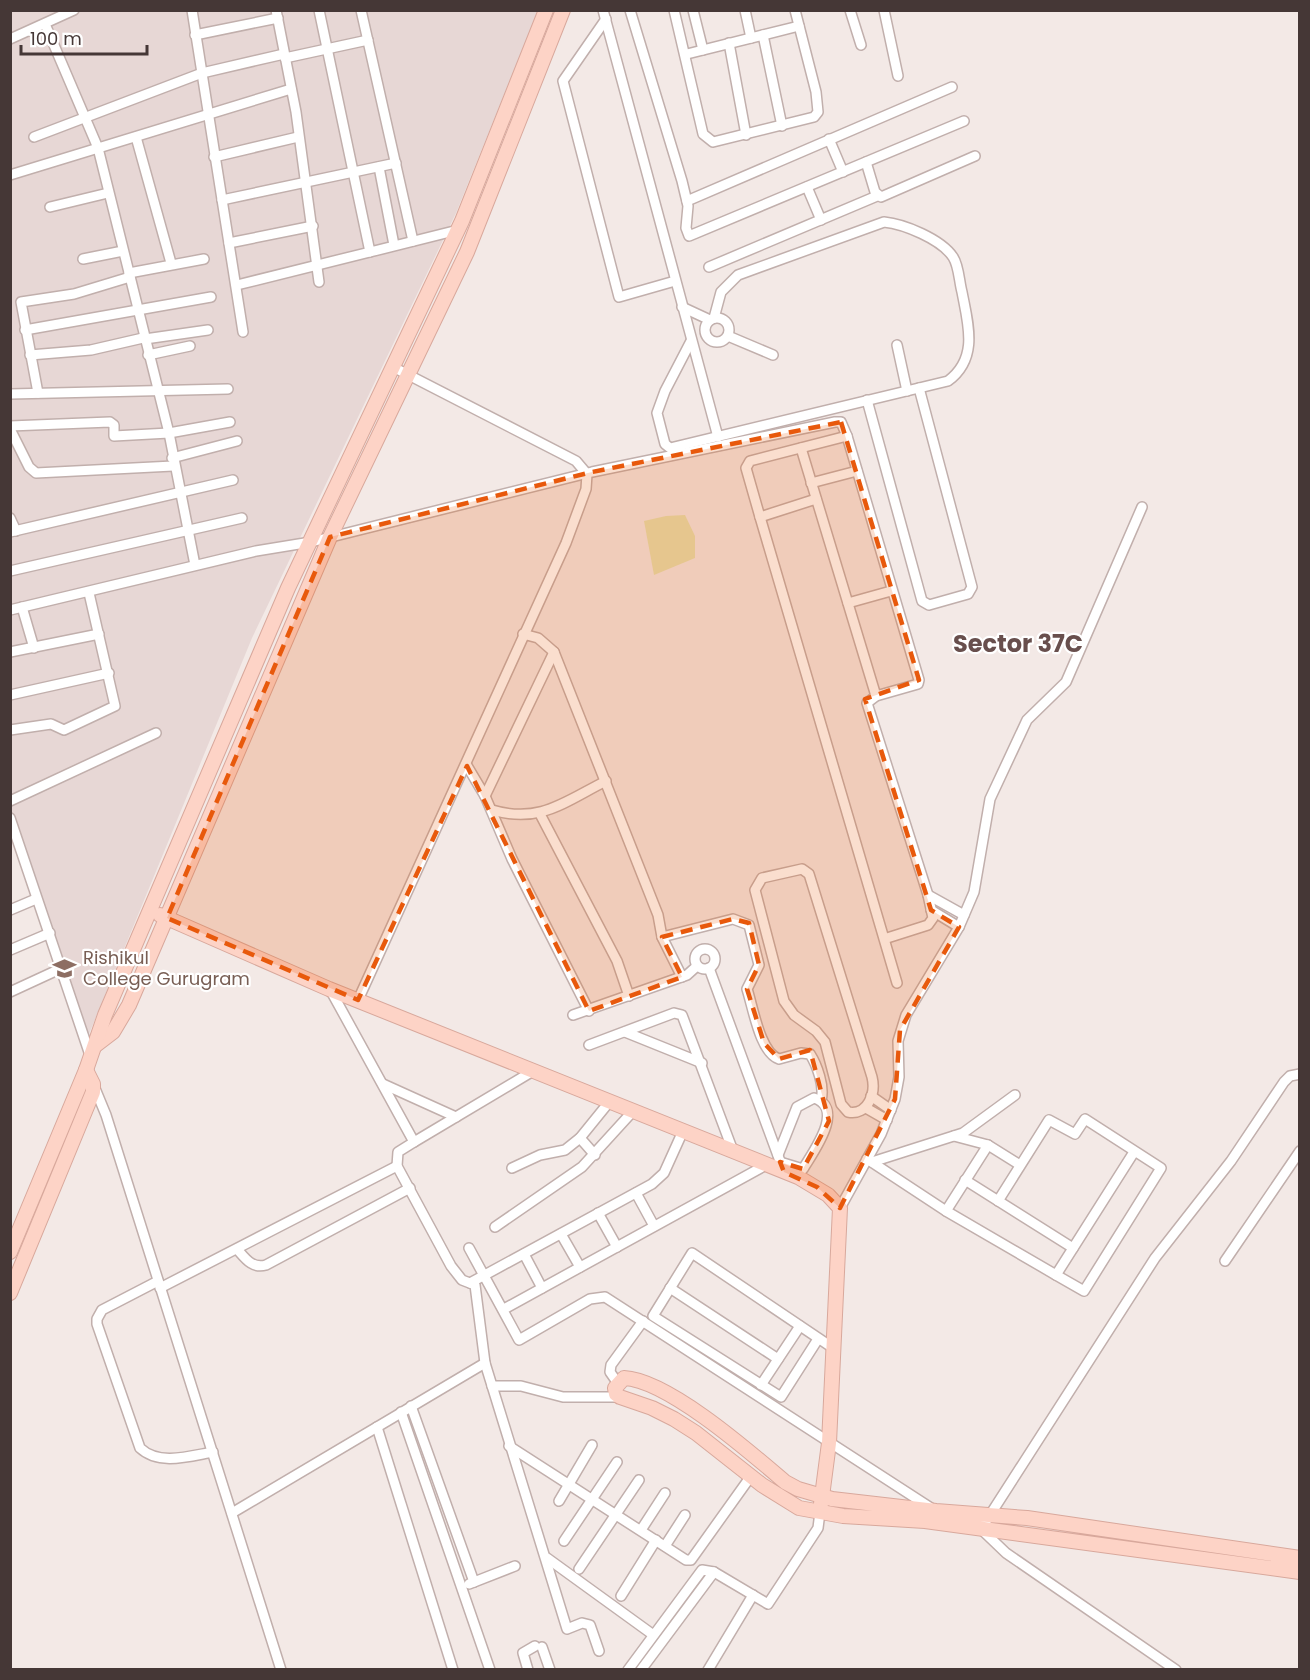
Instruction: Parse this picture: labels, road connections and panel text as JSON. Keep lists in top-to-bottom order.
{
  "districts": ["Sector 37C"],
  "places": {
    "school or university": ["Rishikul College Gurugram"]
  },
  "scale_bar": "100 m"
}
